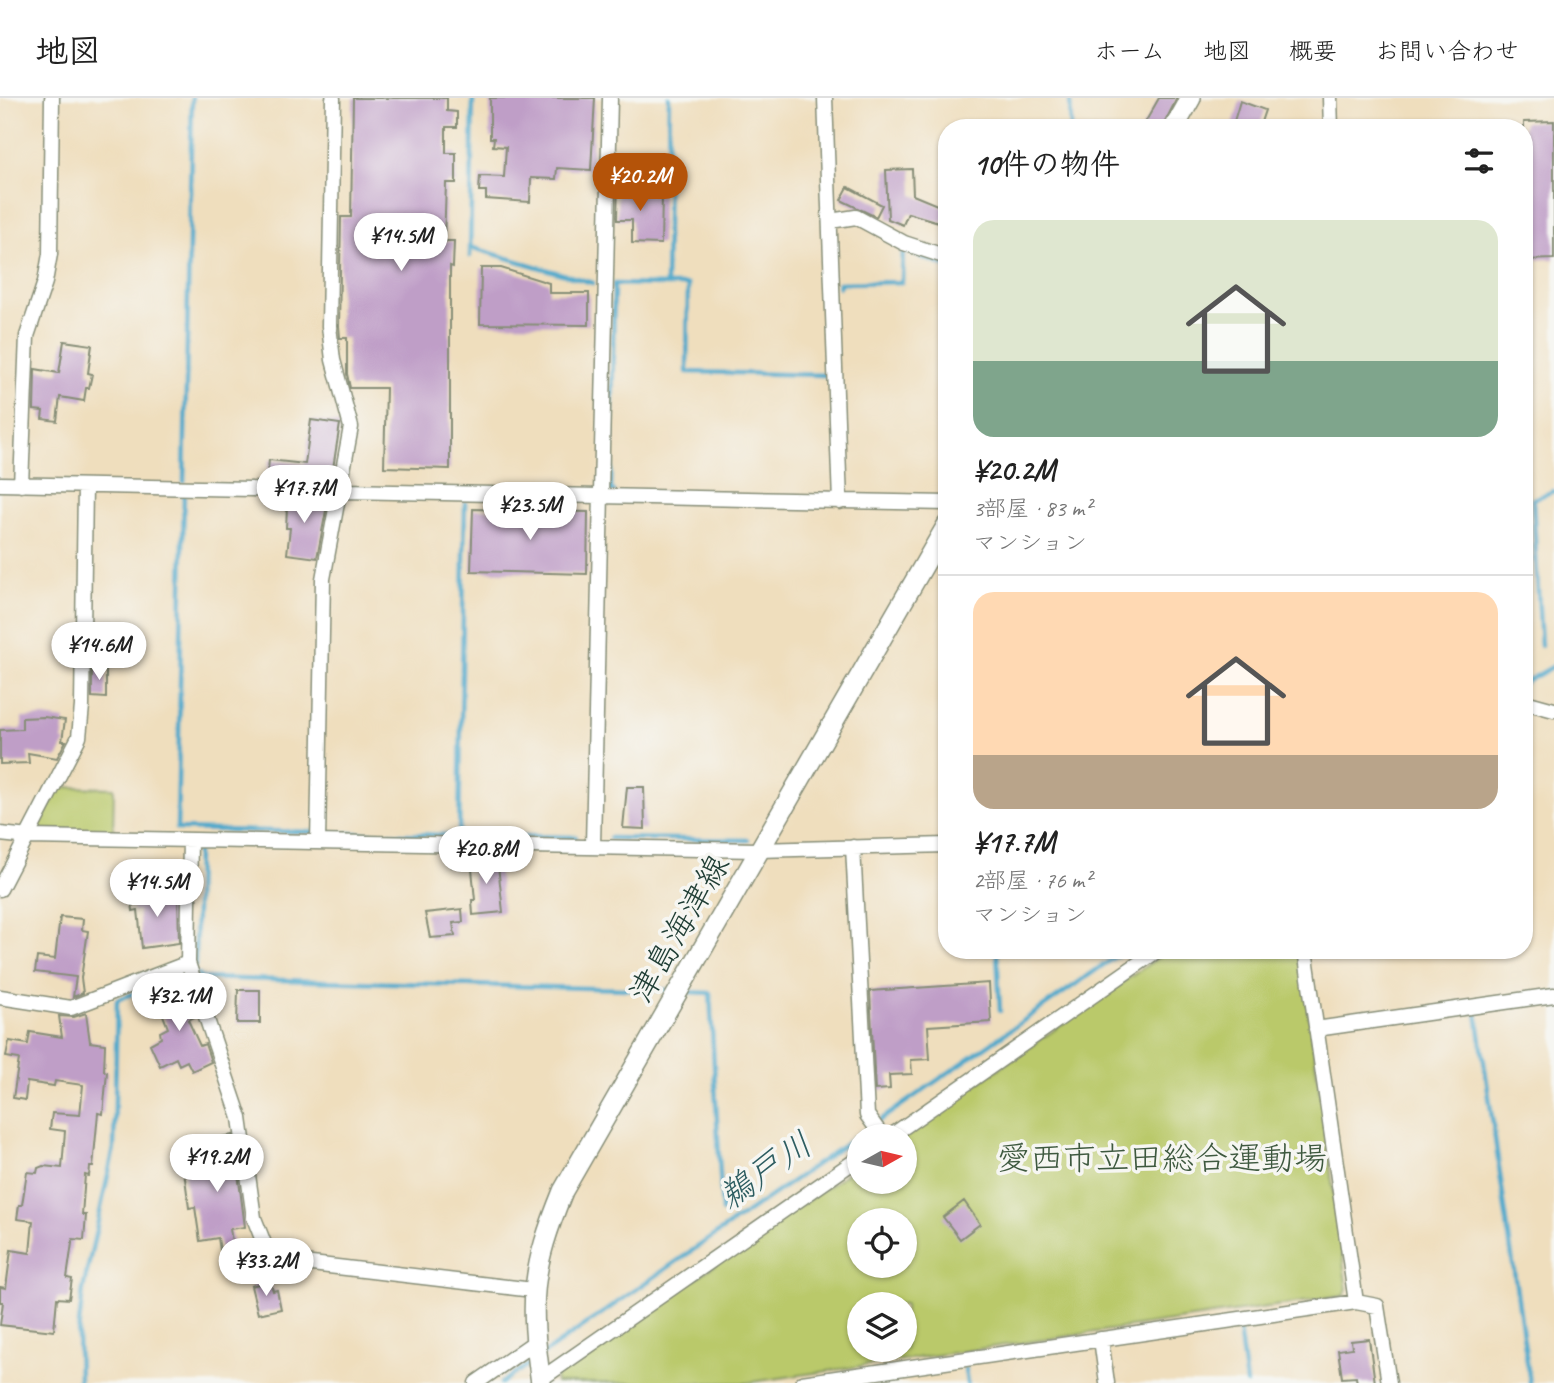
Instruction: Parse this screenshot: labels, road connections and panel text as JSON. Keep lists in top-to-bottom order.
{
  "streets": {
    "main road": ["津島海津線"]
  },
  "water": ["鵜戸川"],
  "parks": ["愛西市立田総合運動場"],
  "north": "right",
  "page": {
    "header": "地図",
    "nav": [
      "ホーム",
      "地図",
      "概要",
      "お問い合わせ"
    ],
    "heading": "10件の物件",
    "price": [
      "¥20.2M",
      "¥14.5M",
      "¥17.7M",
      "¥23.5M",
      "¥14.6M",
      "¥20.8M",
      "¥14.5M",
      "¥32.1M",
      "¥19.2M",
      "¥33.2M"
    ],
    "list": [
      {
        "name": "¥20.2M",
        "note": "3部屋 · 83 m² · マンション"
      },
      {
        "name": "¥17.7M",
        "note": "2部屋 · 76 m² · マンション"
      }
    ]
  }
}
